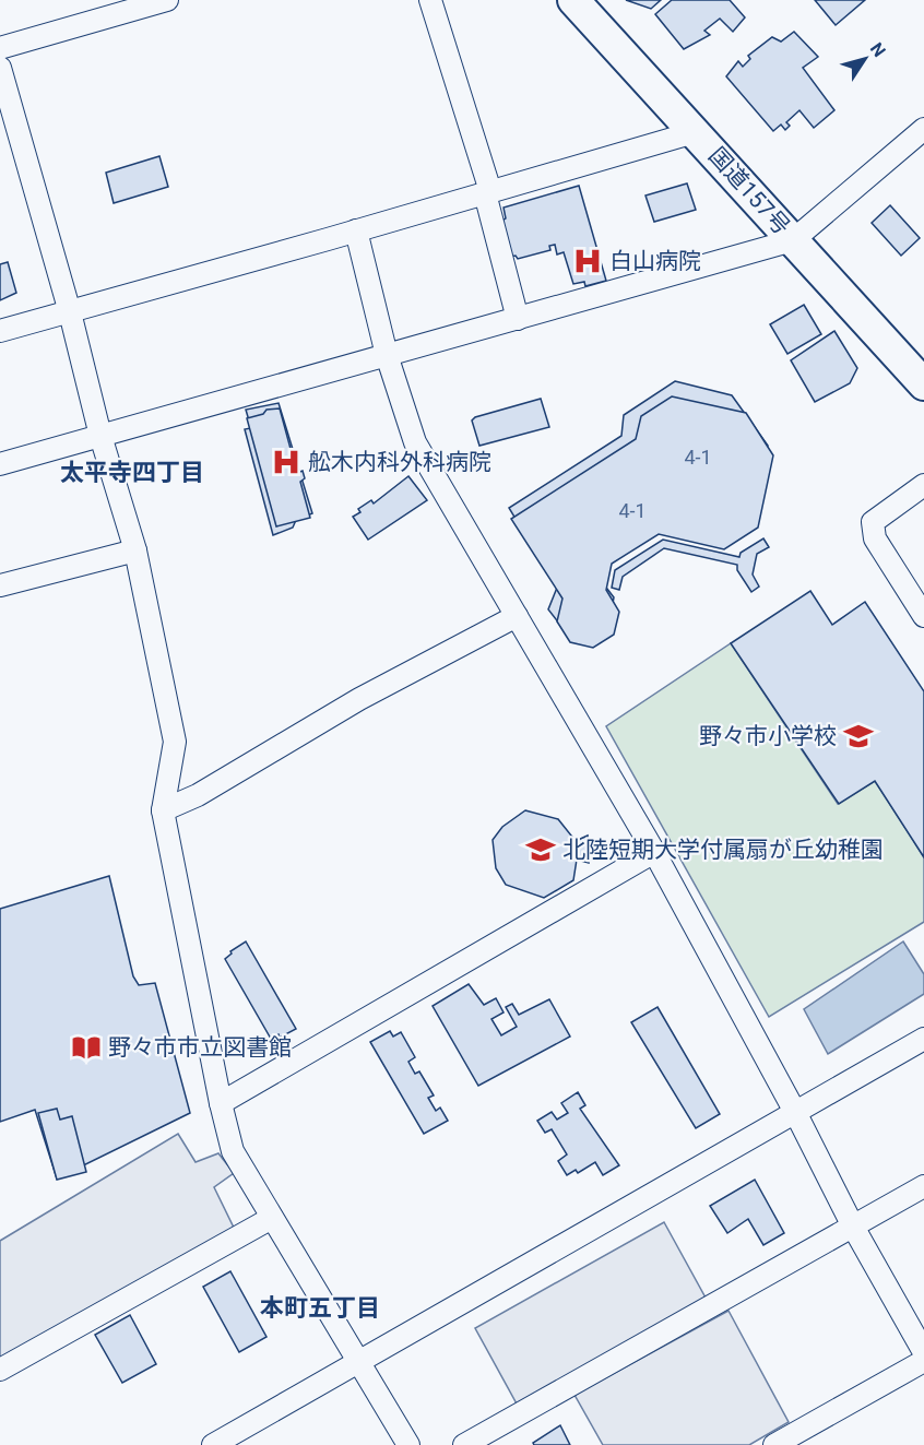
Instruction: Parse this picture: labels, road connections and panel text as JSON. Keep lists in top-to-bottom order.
{
  "streets": {
    "highway": ["国道157号"]
  },
  "districts": ["太平寺四丁目", "本町五丁目"],
  "places": {
    "hospital": ["白山病院", "舩木内科外科病院"],
    "school or university": ["野々市小学校", "北陸短期大学付属扇が丘幼稚園"],
    "library": ["野々市市立図書館"]
  },
  "house_numbers": ["4-1", "4-1"],
  "north": "top right"
}
